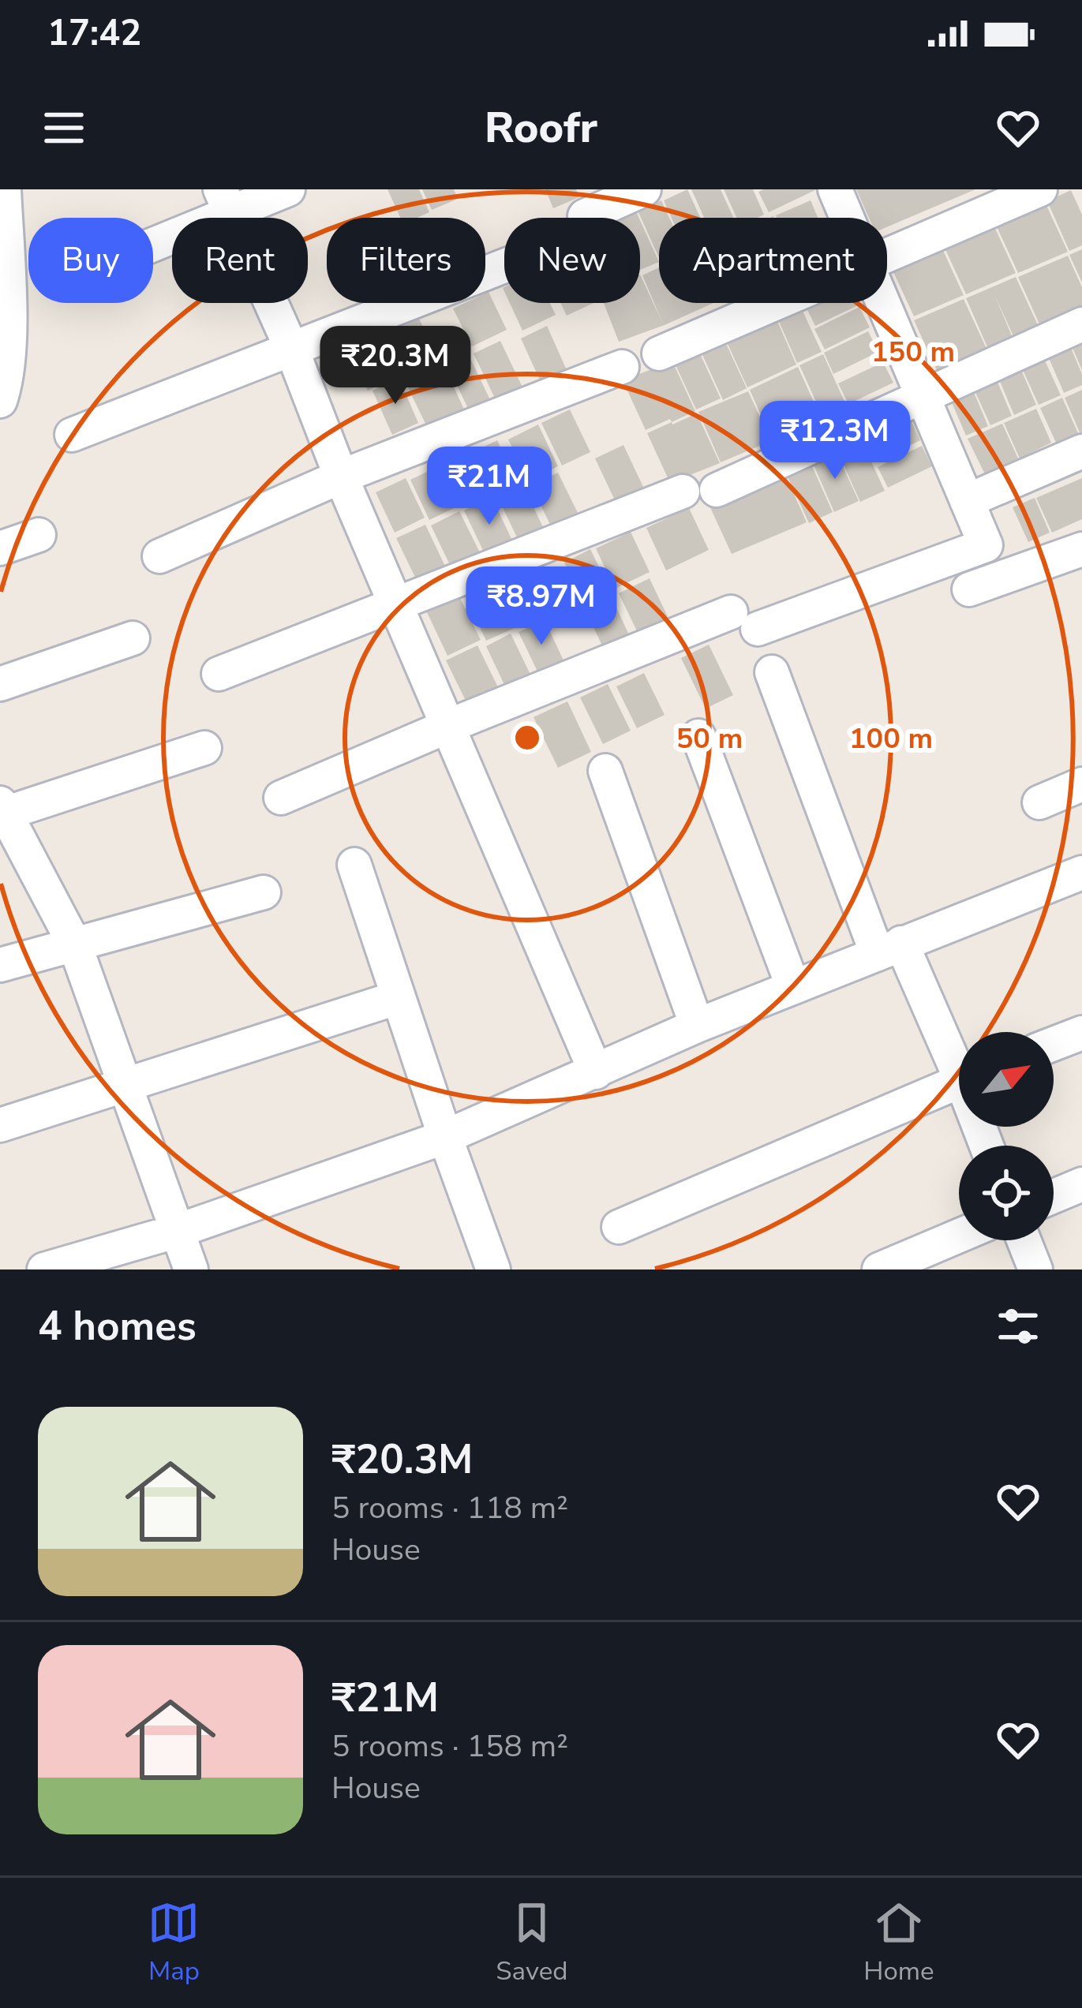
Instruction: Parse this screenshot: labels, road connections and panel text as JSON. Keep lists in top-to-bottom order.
{
  "north": "top right",
  "page": {
    "status": "17:42",
    "header": "Roofr",
    "chip": [
      "Buy",
      "Rent",
      "Filters",
      "New",
      "Apartment"
    ],
    "price": [
      "₹20.3M",
      "₹12.3M",
      "₹21M",
      "₹8.97M"
    ],
    "heading": "4 homes",
    "list": [
      {
        "name": "₹20.3M",
        "note": "5 rooms · 118 m² · House"
      },
      {
        "name": "₹21M",
        "note": "5 rooms · 158 m² · House"
      }
    ],
    "tabs": ["Map", "Saved", "Home"]
  },
  "rings": ["150 m", "50 m", "100 m"]
}
